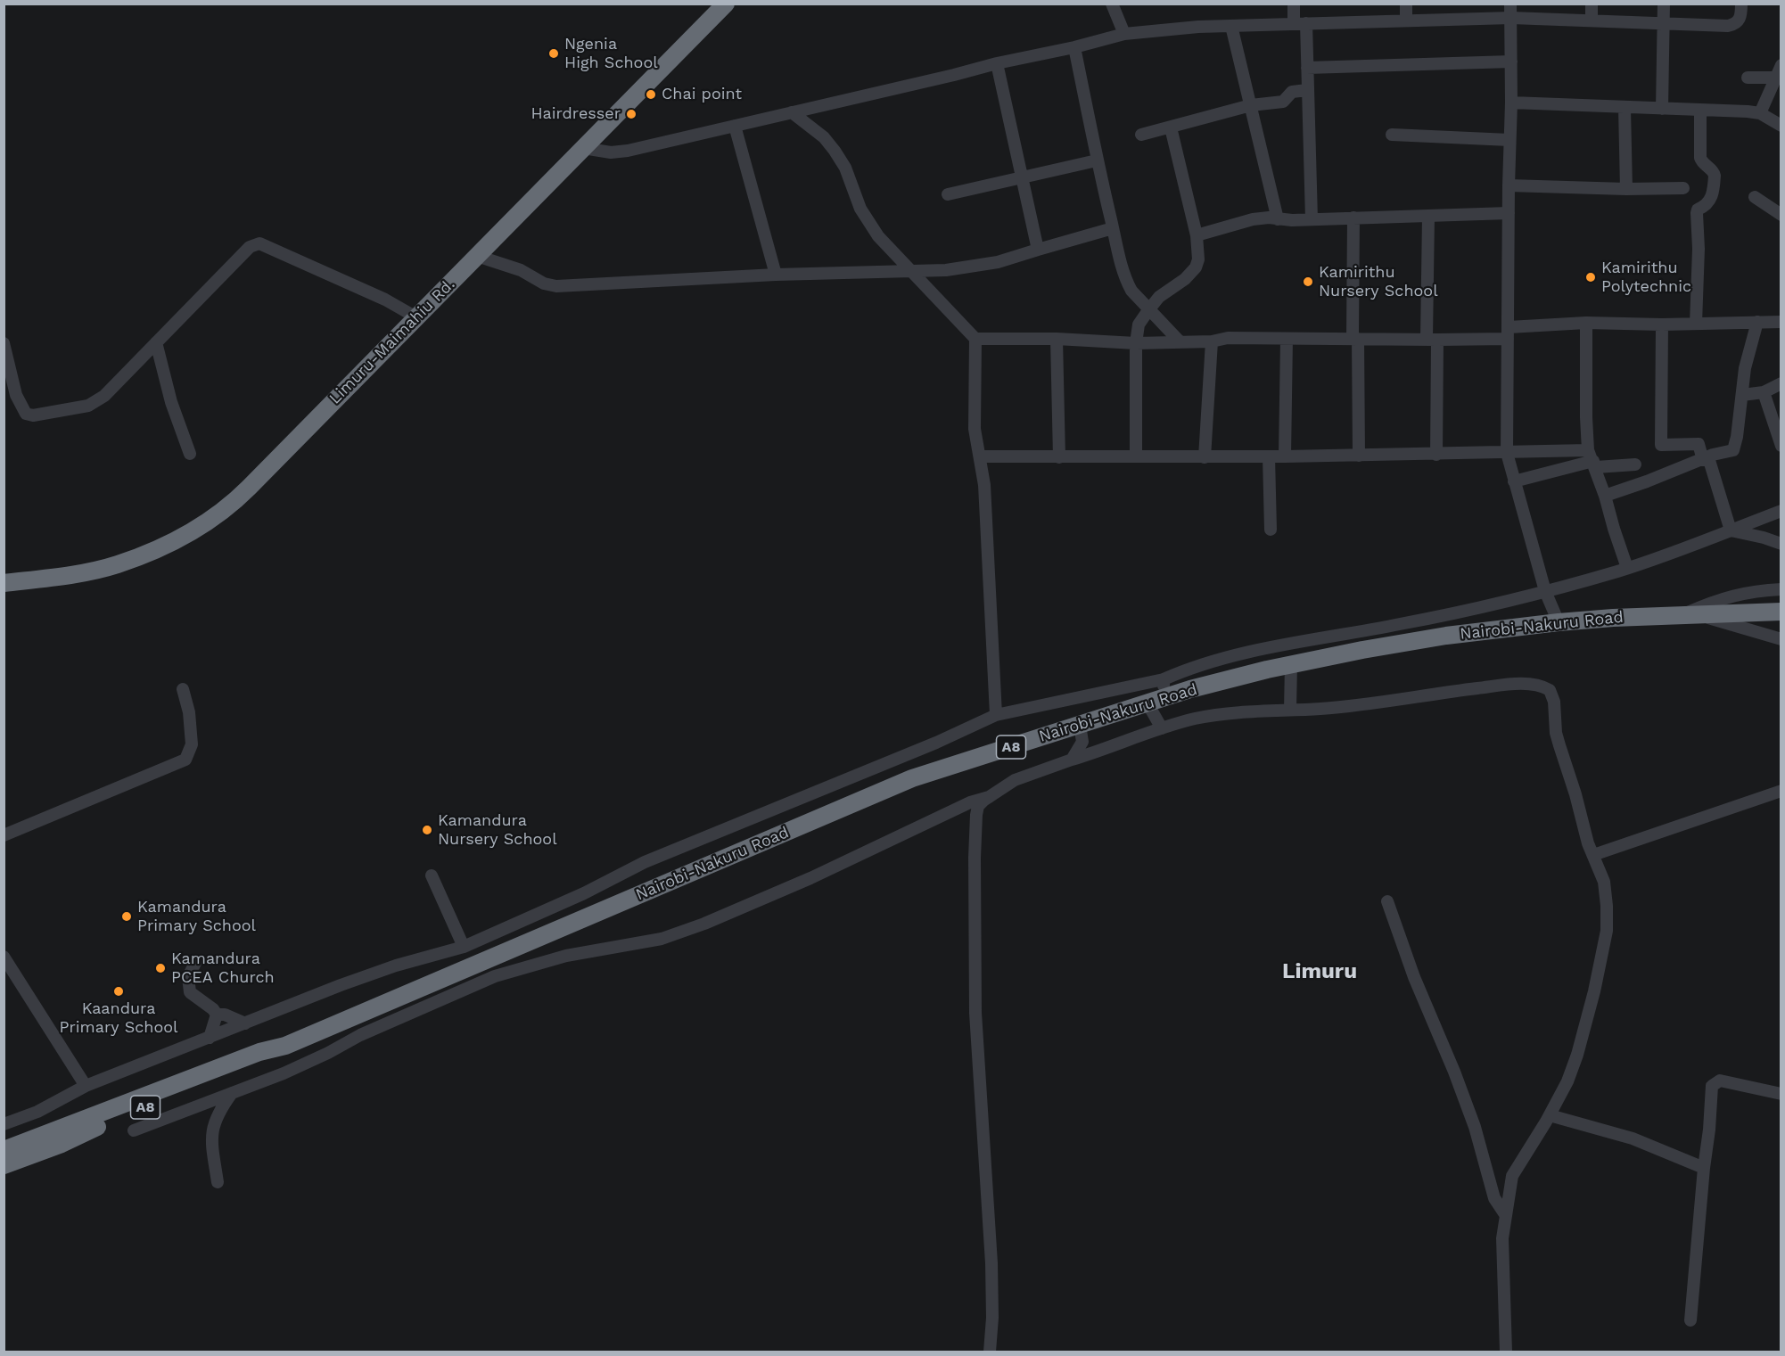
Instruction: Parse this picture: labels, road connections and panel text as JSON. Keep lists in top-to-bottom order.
{
  "streets": {
    "highway": ["Limuru-Maimahiu Rd.", "Nairobi-Nakuru Road", "A8"]
  },
  "districts": ["Limuru"],
  "places": [
    "Ngenia High School",
    "Chai point",
    "Hairdresser",
    "Kamirithu Polytechnic",
    "Kamirithu Nursery School",
    "Kamandura Nursery School",
    "Kamandura Primary School",
    "Kamandura PCEA Church",
    "Kaandura Primary School"
  ]
}
